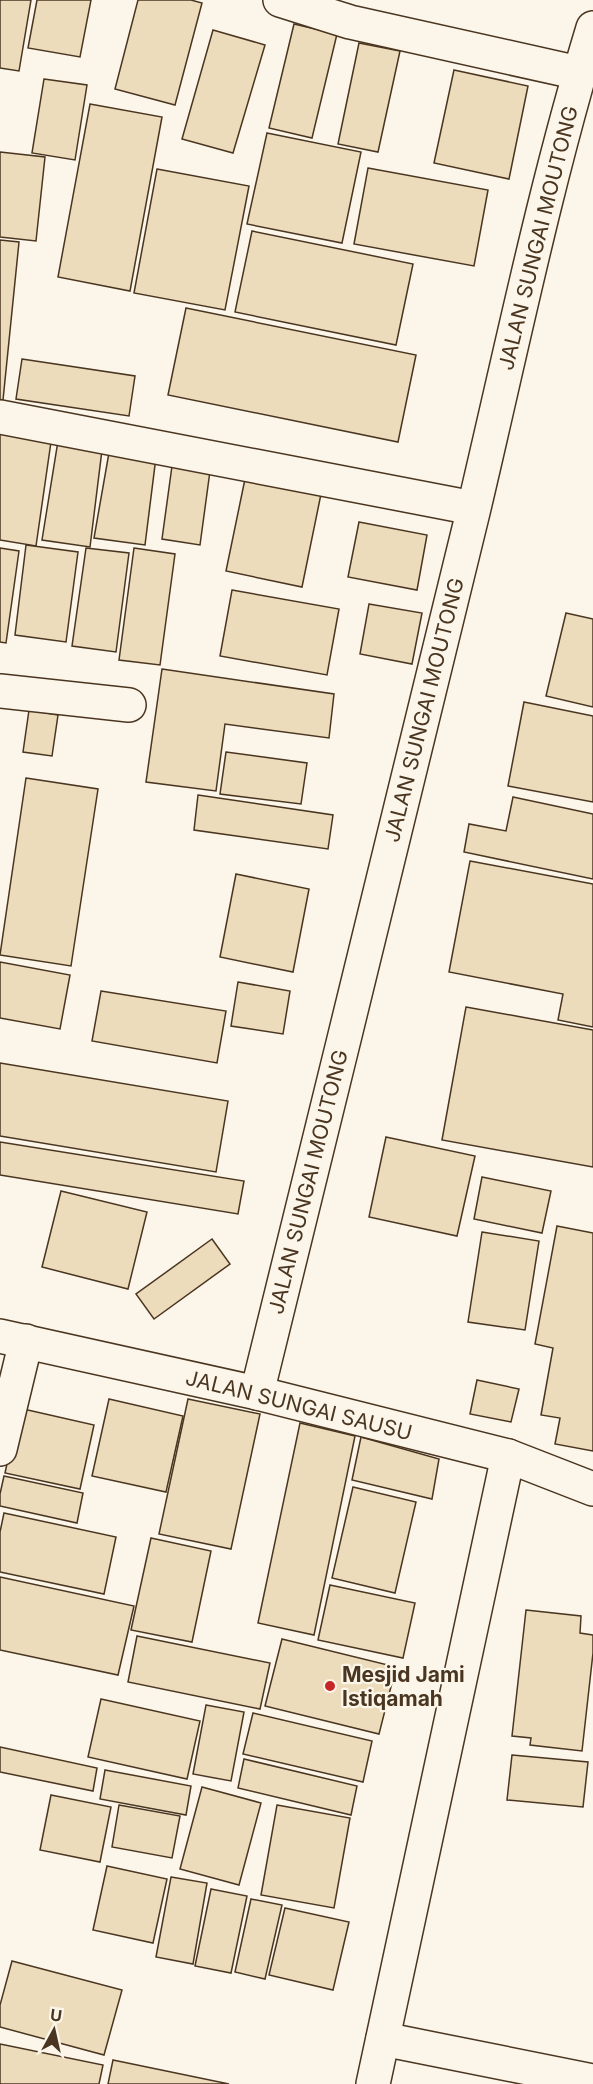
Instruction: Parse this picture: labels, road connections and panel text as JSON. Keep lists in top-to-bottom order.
{
  "streets": {
    "street": ["JALAN SUNGAI MOUTONG", "JALAN SUNGAI SAUSU"]
  },
  "crossings": [
    ["JALAN SUNGAI MOUTONG", "JALAN SUNGAI SAUSU"]
  ],
  "places": ["Mesjid Jami Istiqamah"],
  "north": "top"
}
